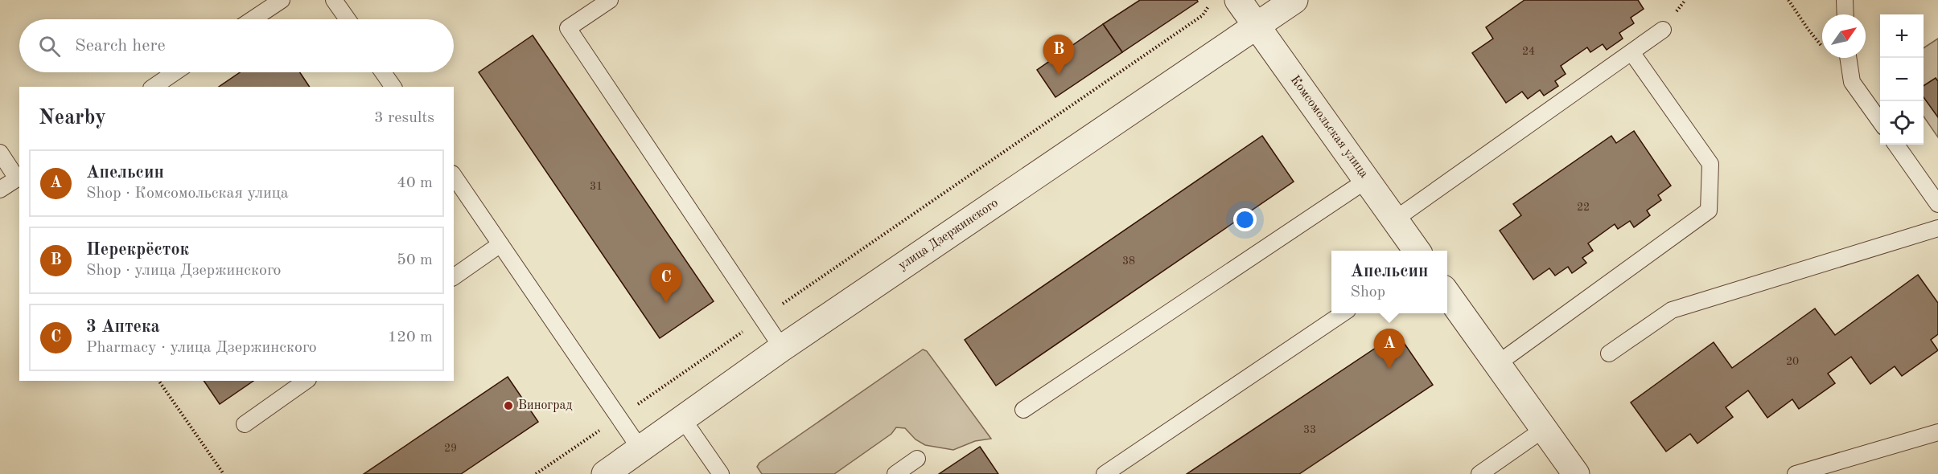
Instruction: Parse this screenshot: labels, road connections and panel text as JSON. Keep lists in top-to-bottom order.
{
  "streets": {
    "street": ["Комсомольская улица", "улица Дзержинского"]
  },
  "crossings": [
    ["Комсомольская улица", "улица Дзержинского"]
  ],
  "places": ["Виноград"],
  "house_numbers": [
    "24",
    "31",
    "22",
    "38",
    "20",
    "33",
    "29"
  ],
  "north": "top right",
  "page": {
    "map_buttons": ["+", "−"],
    "search": "Search here",
    "pins": ["B", "C", "A"],
    "heading": ["Nearby", "3 results"],
    "list": [
      {
        "mark": "A",
        "name": "Апельсин",
        "note": "Shop · Комсомольская улица",
        "value": "40 m"
      },
      {
        "mark": "B",
        "name": "Перекрёсток",
        "note": "Shop · улица Дзержинского",
        "value": "50 m"
      },
      {
        "mark": "C",
        "name": "3 Аптека",
        "note": "Pharmacy · улица Дзержинского",
        "value": "120 m"
      }
    ],
    "popup": ["Апельсин", "Shop"]
  }
}
